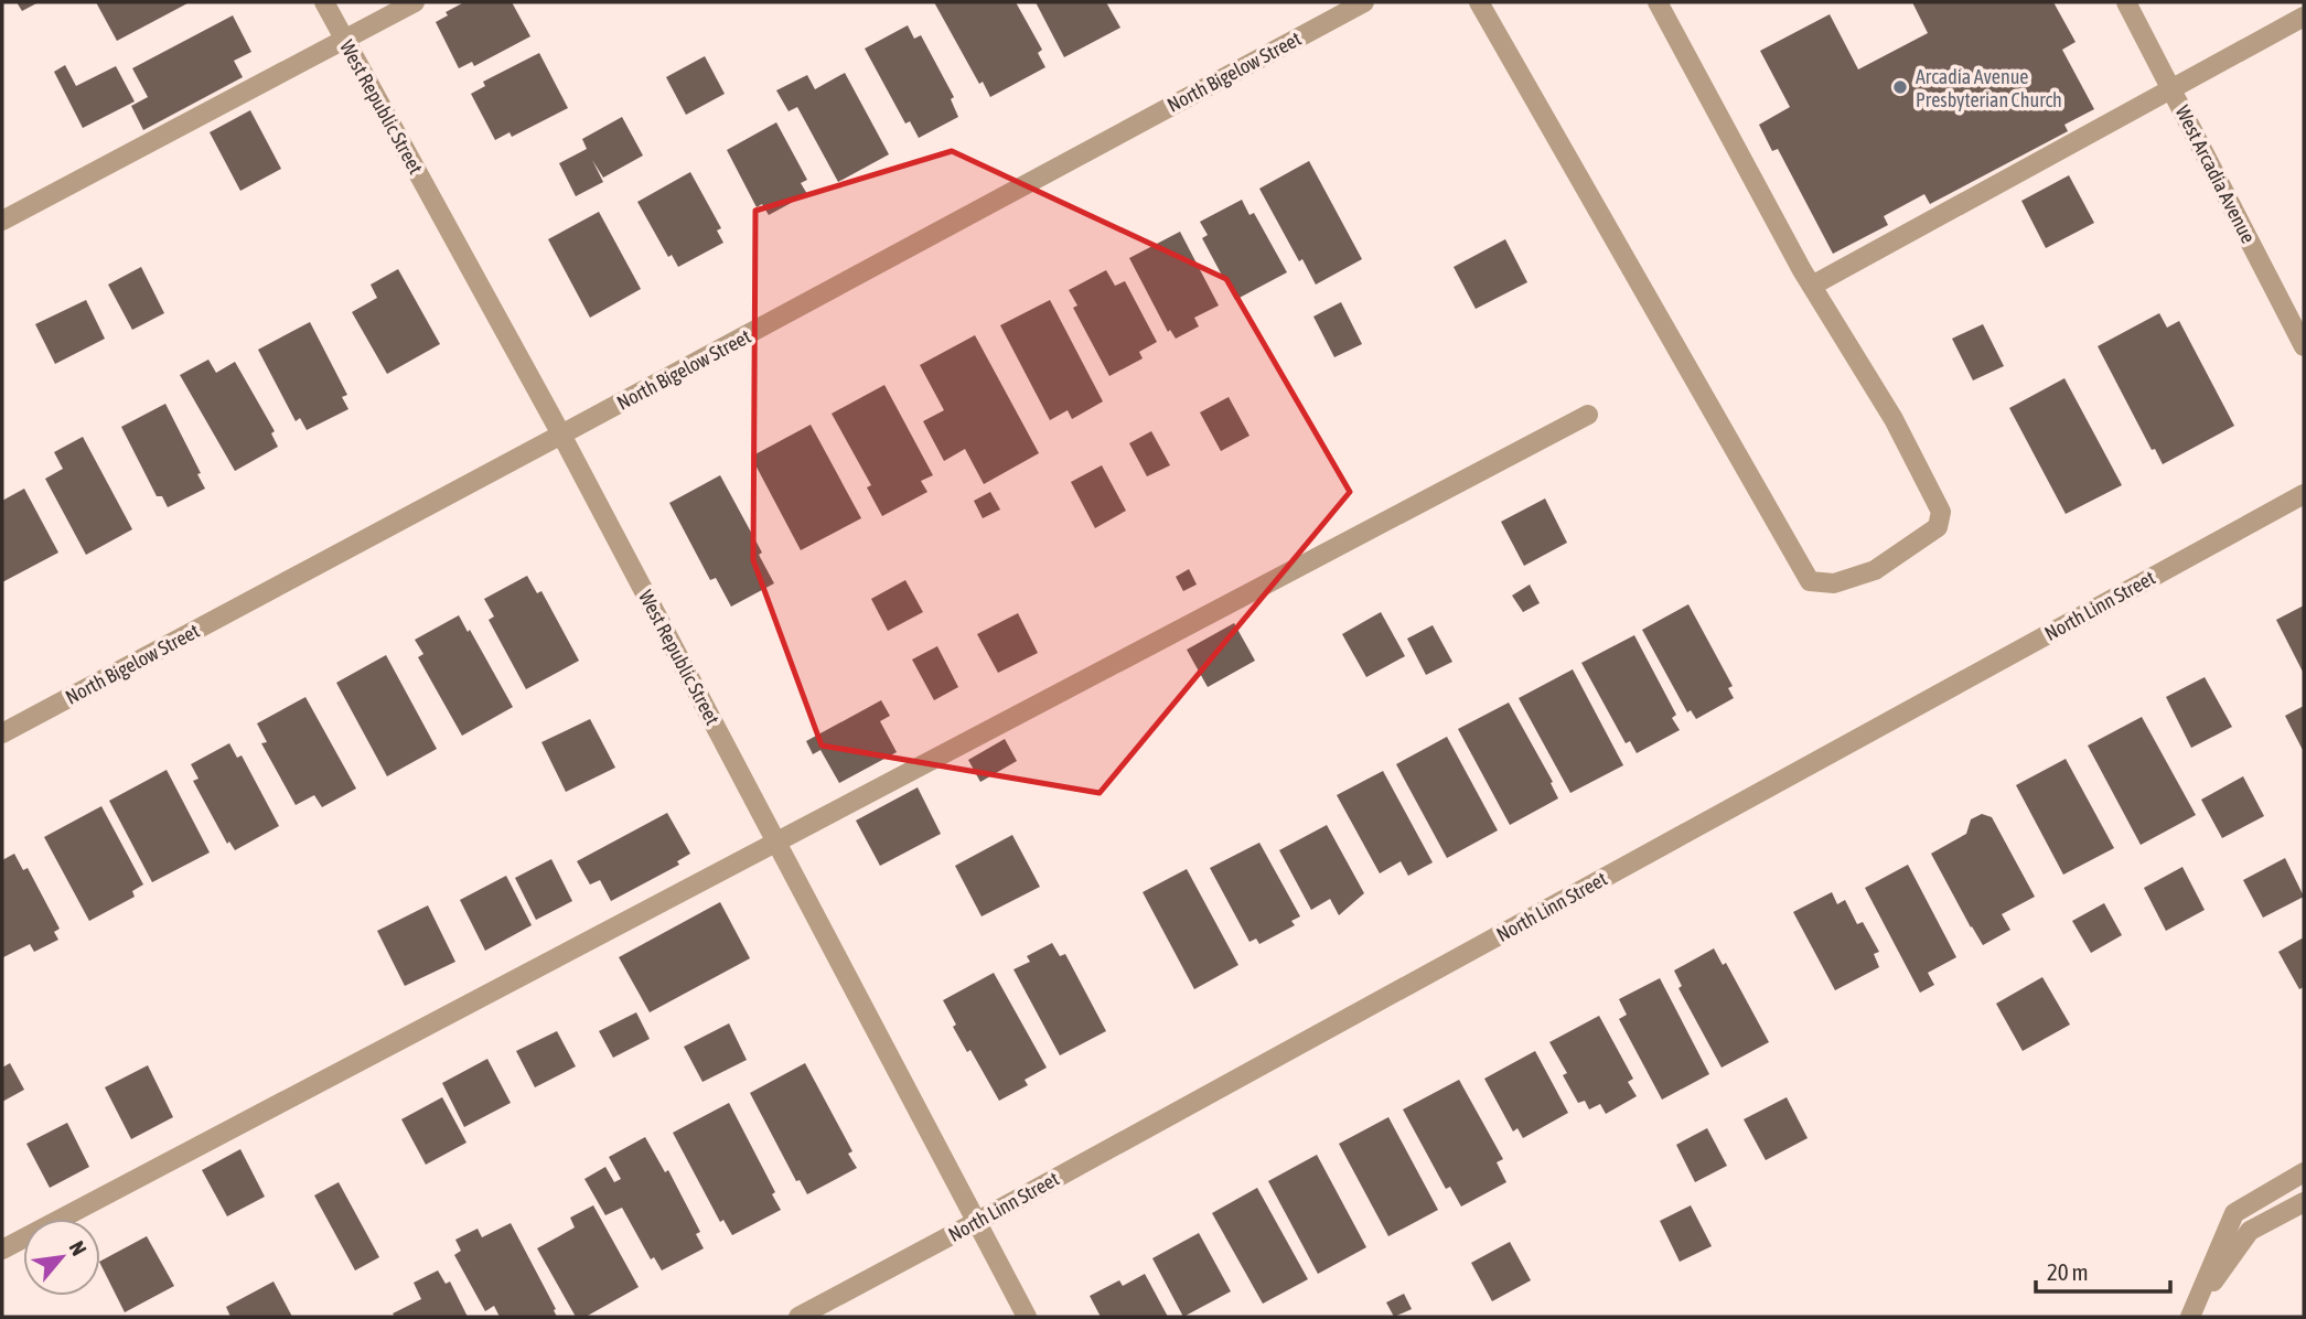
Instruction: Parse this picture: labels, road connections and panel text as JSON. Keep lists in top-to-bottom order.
{
  "streets": {
    "street": [
      "North Bigelow Street",
      "West Republic Street",
      "West Arcadia Avenue",
      "North Linn Street"
    ]
  },
  "crossings": [
    ["North Bigelow Street", "West Republic Street"],
    ["West Republic Street", "North Linn Street"]
  ],
  "places": ["Arcadia Avenue Presbyterian Church"],
  "scale_bar": "20 m",
  "north": "top right"
}
